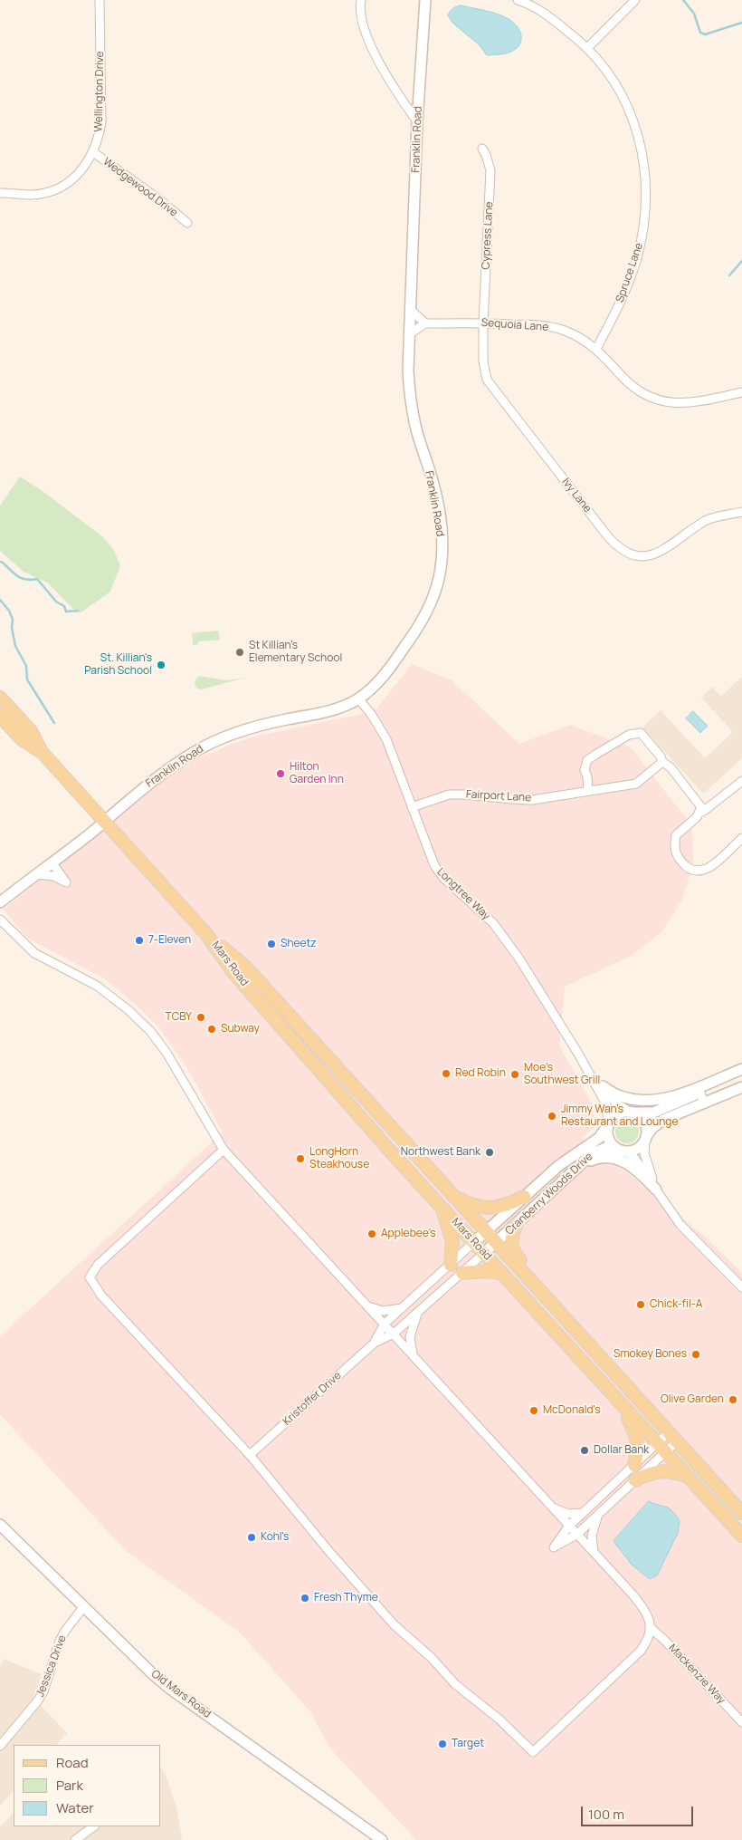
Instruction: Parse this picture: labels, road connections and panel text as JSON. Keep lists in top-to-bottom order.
{
  "streets": {
    "main road": ["Mars Road"],
    "street": [
      "Wellington Drive",
      "Franklin Road",
      "Wedgewood Drive",
      "Cypress Lane",
      "Spruce Lane",
      "Sequoia Lane",
      "Ivy Lane",
      "Fairport Lane",
      "Longtree Way",
      "Cranberry Woods Drive",
      "Kristoffer Drive",
      "Jessica Drive",
      "Mackenzie Way",
      "Old Mars Road"
    ]
  },
  "crossings": [
    ["Wellington Drive", "Wedgewood Drive"],
    ["Franklin Road", "Longtree Way"],
    ["Franklin Road", "Mars Road"],
    ["Cypress Lane", "Sequoia Lane"],
    ["Cypress Lane", "Ivy Lane"],
    ["Spruce Lane", "Sequoia Lane"],
    ["Sequoia Lane", "Ivy Lane"],
    ["Fairport Lane", "Longtree Way"],
    ["Mars Road", "Cranberry Woods Drive"],
    ["Mars Road", "Kristoffer Drive"],
    ["Cranberry Woods Drive", "Kristoffer Drive"],
    ["Jessica Drive", "Old Mars Road"]
  ],
  "places": [
    "St Killian's Elementary School",
    "St. Killian's Parish School",
    "Hilton Garden Inn",
    "7-Eleven",
    "Sheetz",
    "TCBY",
    "Subway",
    "Red Robin",
    "Moe's Southwest Grill",
    "Jimmy Wan's Restaurant and Lounge",
    "Northwest Bank",
    "LongHorn Steakhouse",
    "Applebee's",
    "Chick-fil-A",
    "Smokey Bones",
    "Olive Garden",
    "McDonald's",
    "Dollar Bank",
    "Kohl's",
    "Fresh Thyme",
    "Target"
  ],
  "legend": ["Road", "Park", "Water"],
  "scale_bar": "100 m"
}
